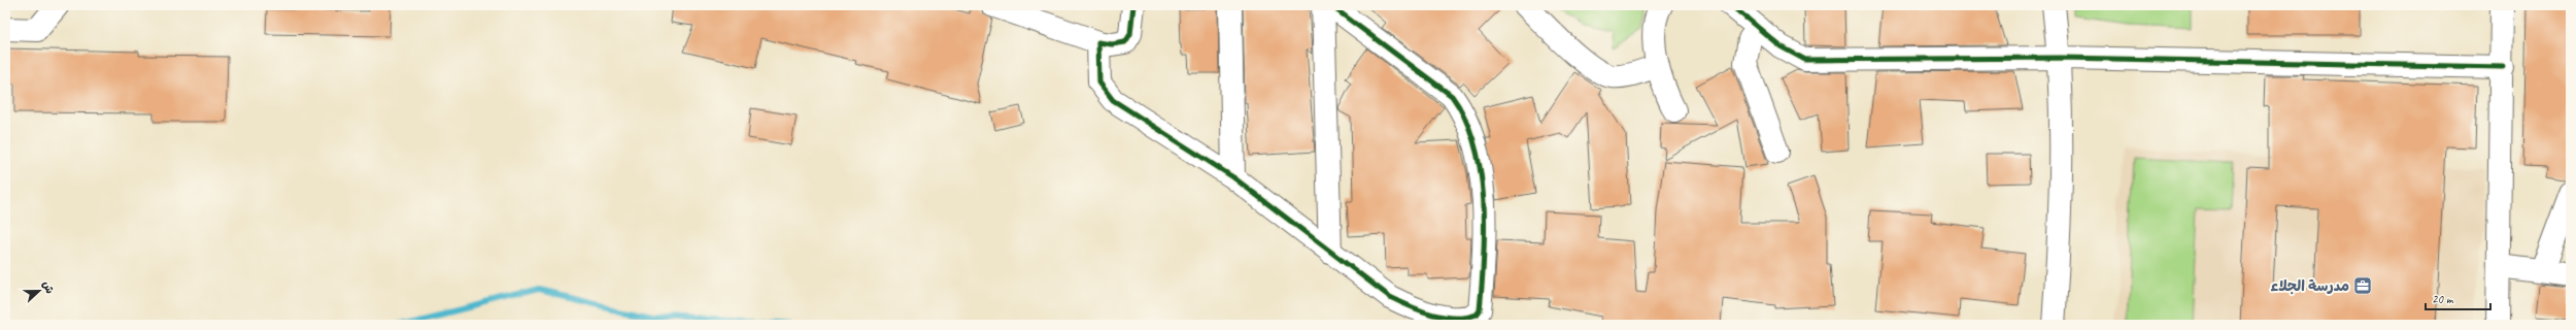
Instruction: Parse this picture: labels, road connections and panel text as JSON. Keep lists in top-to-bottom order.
{
  "places": {
    "office": ["مدرسة الجلاء"]
  },
  "scale_bar": "20 m",
  "north": "right"
}
